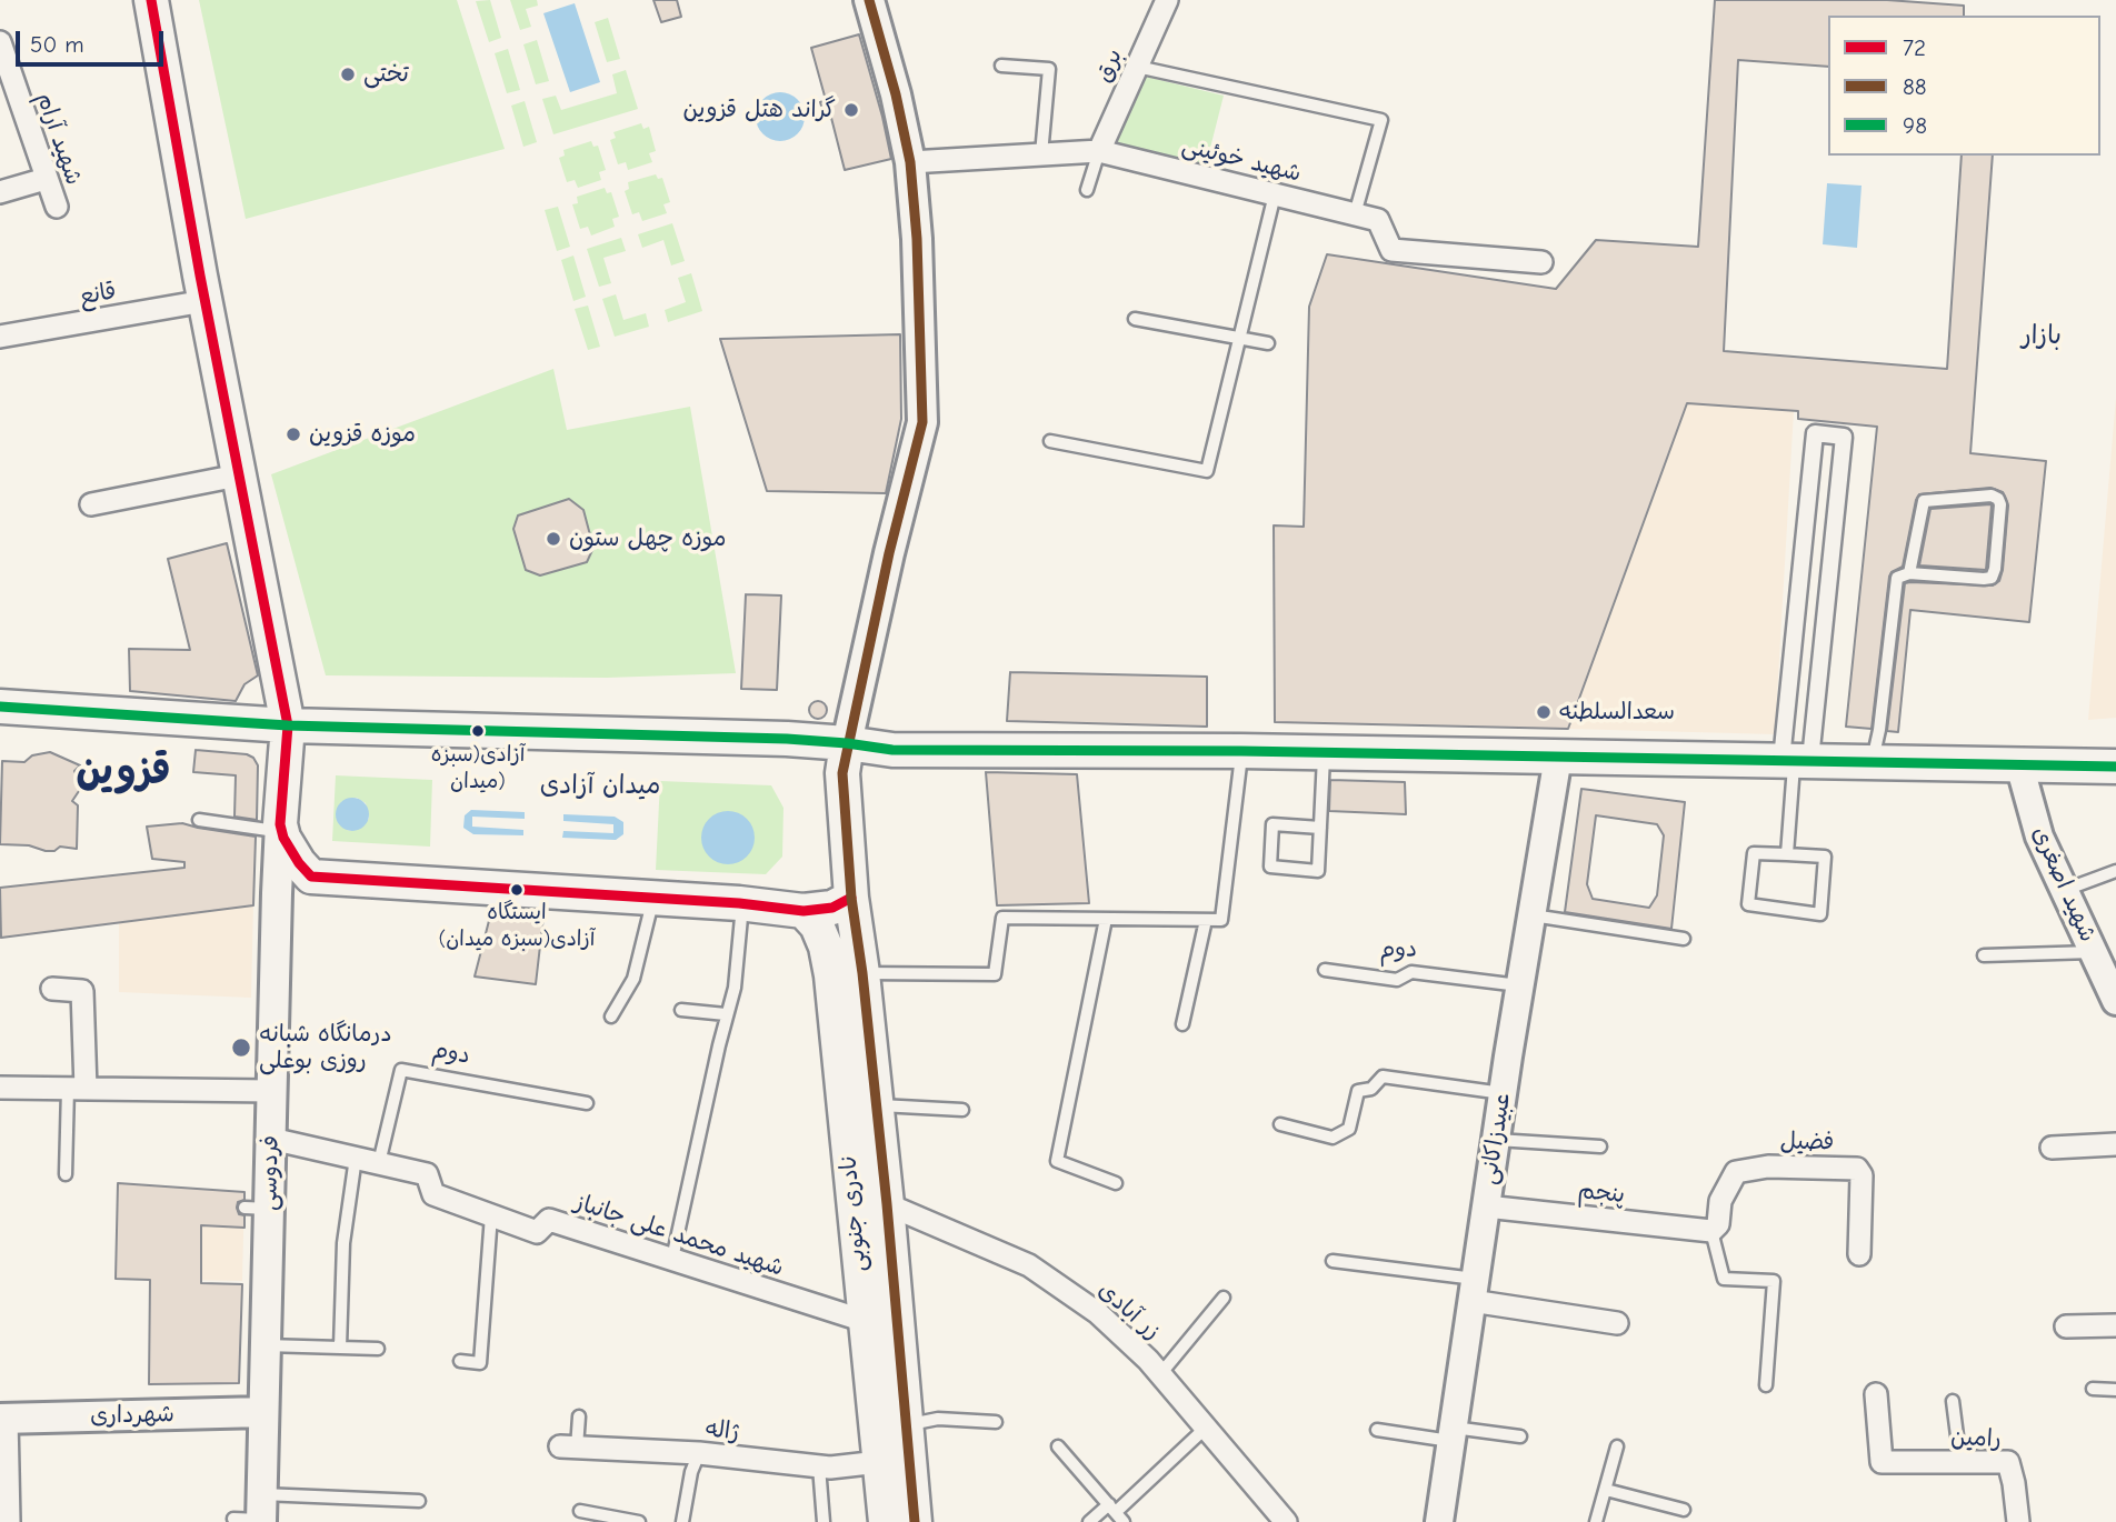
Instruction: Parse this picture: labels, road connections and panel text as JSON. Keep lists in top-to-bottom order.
{
  "streets": {
    "main road": ["فردوسی", "نادری جنوبی", "شهرداری"],
    "street": [
      "برق",
      "شهید آرام",
      "شهید خوئینی",
      "قانع",
      "شهید اصغری",
      "عبیدزاکانی",
      "فضیل",
      "پنجم",
      "شهید محمد علی جانباز",
      "زر آبادی",
      "ژاله",
      "رامین"
    ],
    "lane": ["دوم"]
  },
  "crossings": [
    ["برق", "شهید خوئینی"],
    ["دوم", "عبیدزاکانی"],
    ["دوم", "شهید محمد علی جانباز"],
    ["عبیدزاکانی", "پنجم"],
    ["فضیل", "پنجم"],
    ["فردوسی", "شهید محمد علی جانباز"],
    ["فردوسی", "شهرداری"],
    ["نادری جنوبی", "شهید محمد علی جانباز"],
    ["نادری جنوبی", "زر آبادی"],
    ["نادری جنوبی", "ژاله"]
  ],
  "districts": ["بازار", "قزوین", "میدان آزادی"],
  "places": [
    "تختی",
    "گراند هتل قزوین",
    "موزه قزوین",
    "موزه چهل ستون",
    "سعدالسلطنه",
    "آزادی(سبزه میدان)",
    "ایستگاه آزادی(سبزه میدان)",
    "درمانگاه شبانه روزی بوعلی"
  ],
  "lines": ["transit line 72", "transit line 88", "transit line 98"],
  "legend": ["72", "88", "98"],
  "scale_bar": "50 m"
}
